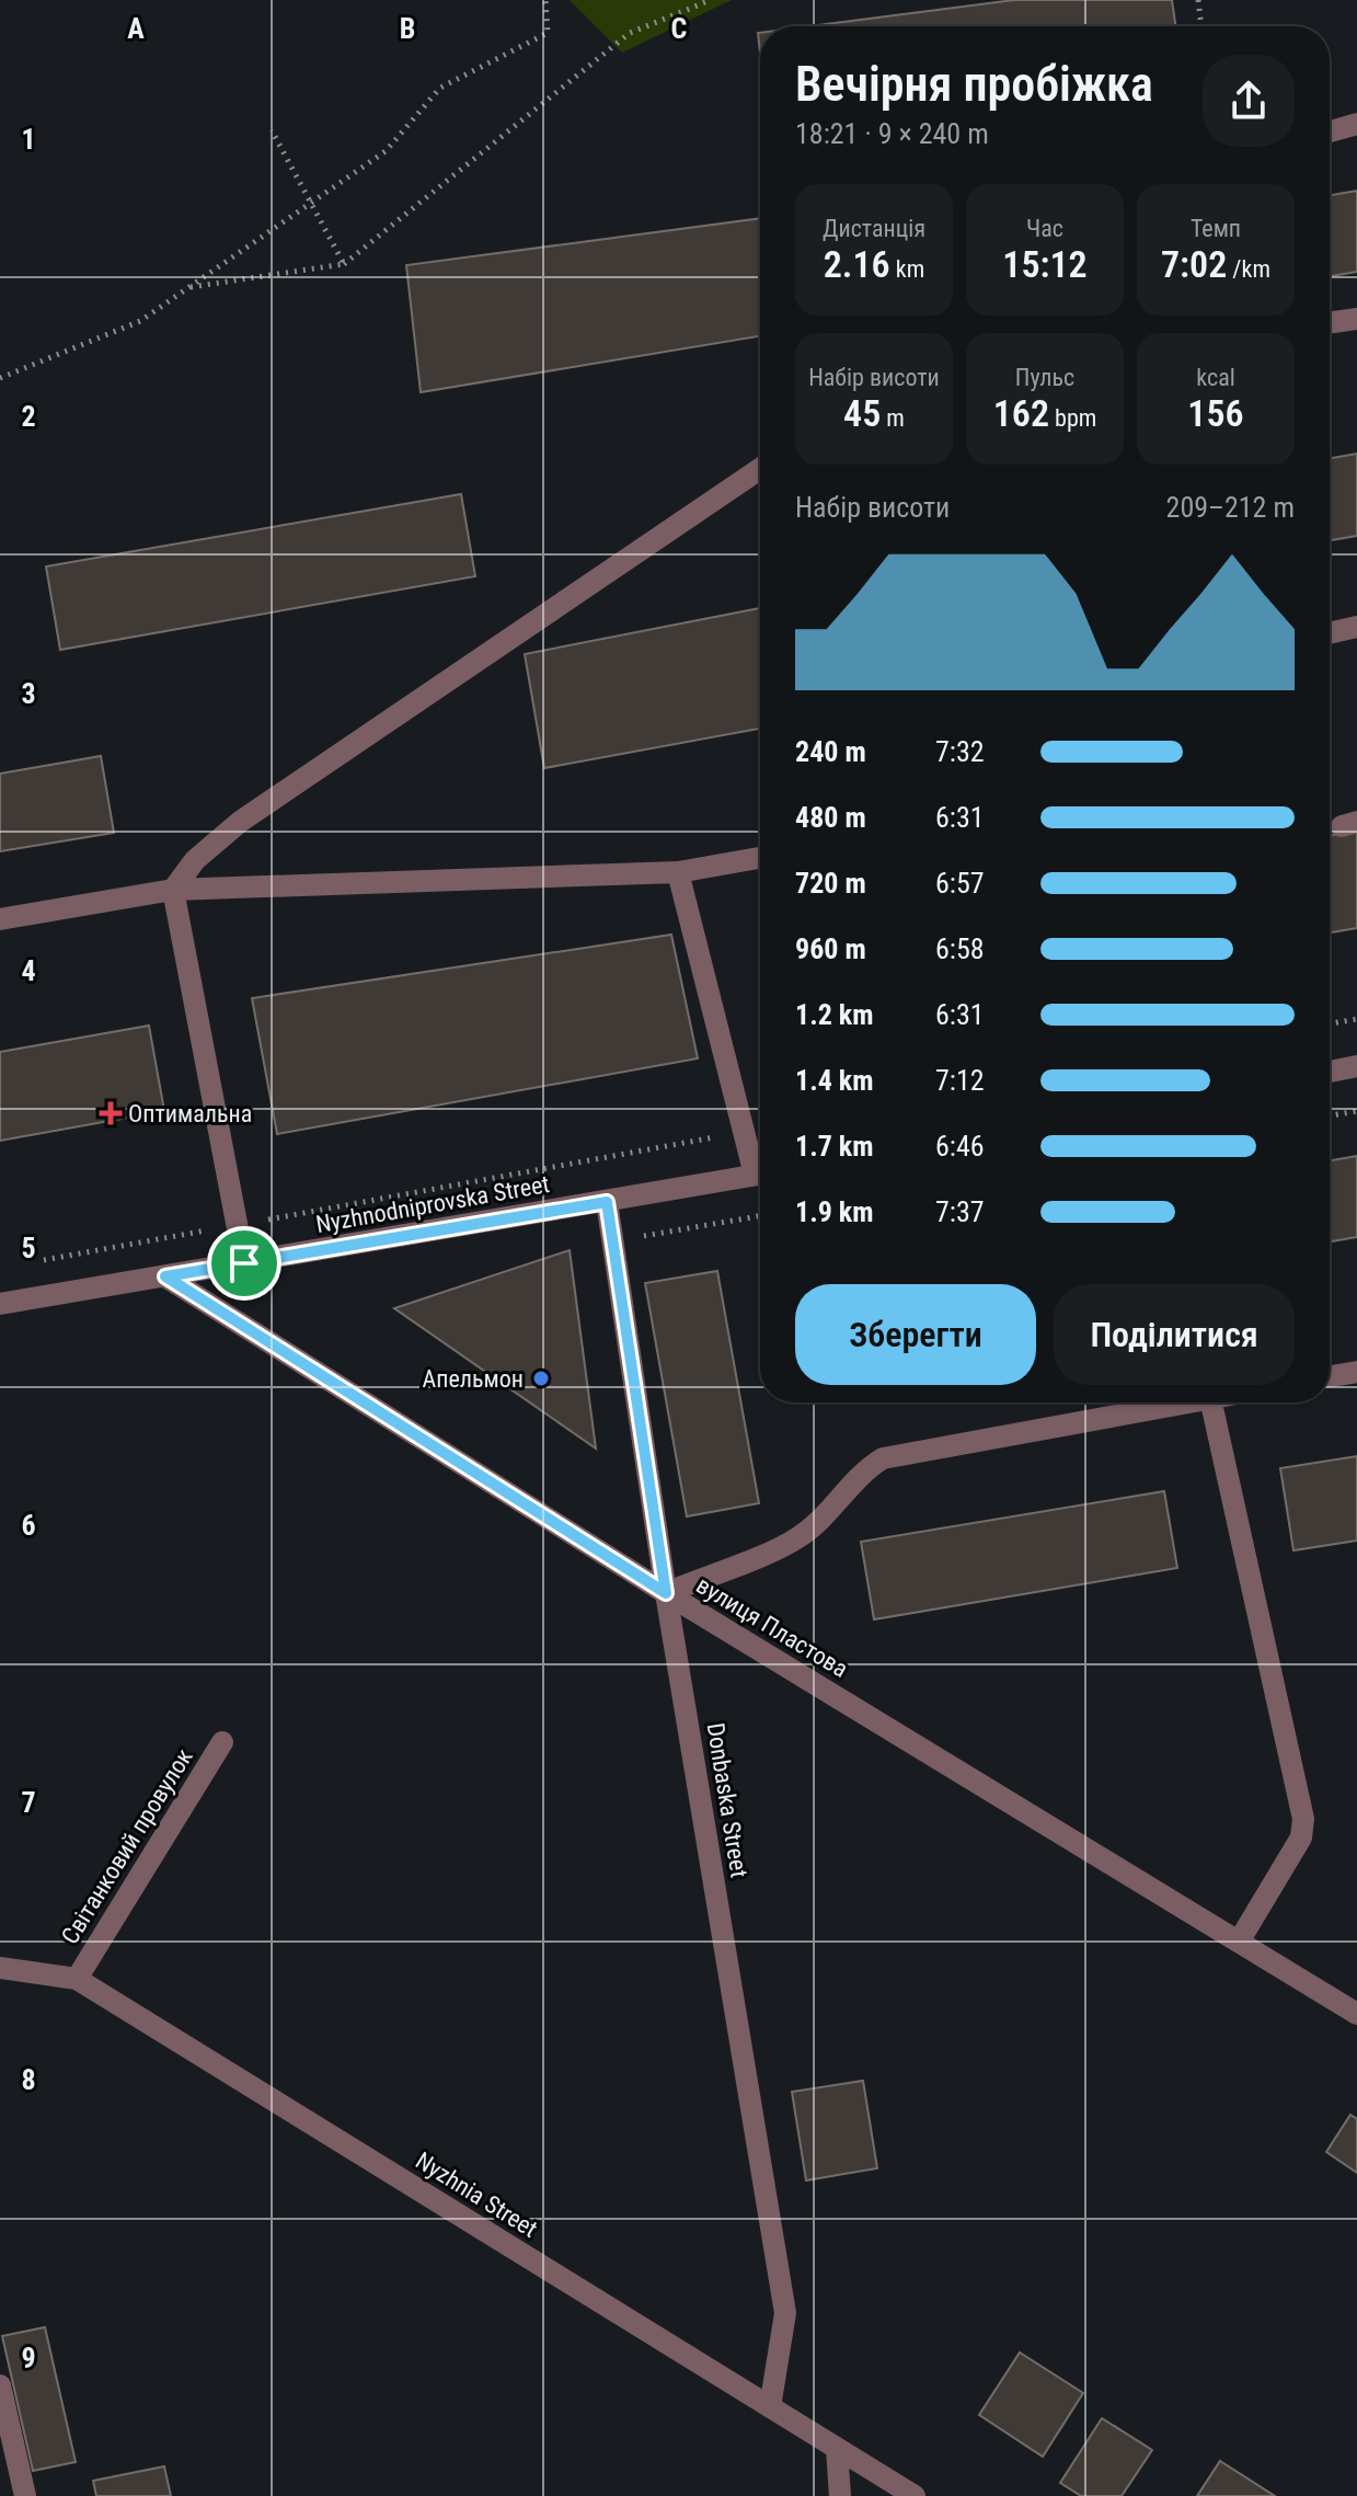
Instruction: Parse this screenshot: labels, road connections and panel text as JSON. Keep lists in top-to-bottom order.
{
  "streets": {
    "street": [
      "Nyzhnodniprovska Street",
      "вулиця Пластова",
      "Donbaska Street",
      "Світанковий провулок",
      "Nyzhnia Street"
    ]
  },
  "crossings": [
    ["Nyzhnodniprovska Street", "вулиця Пластова"],
    ["Nyzhnodniprovska Street", "Donbaska Street"],
    ["вулиця Пластова", "Donbaska Street"],
    ["Donbaska Street", "Nyzhnia Street"],
    ["Світанковий провулок", "Nyzhnia Street"]
  ],
  "places": {
    "health": ["Оптимальна"],
    "other": ["Апельмон"]
  },
  "page": {
    "heading": ["Вечірня пробіжка", "18:21 · 9 × 240 m"],
    "stats": [
      ["Дистанція", "2.16 km"],
      ["Час", "15:12"],
      ["Темп", "7:02 /km"],
      ["Набір висоти", "45 m"],
      ["Пульс", "162 bpm"],
      ["kcal", "156"]
    ],
    "chart": ["Набір висоти", "209–212 m"],
    "list": [
      {
        "name": "240 m",
        "note": "7:32"
      },
      {
        "name": "480 m",
        "note": "6:31"
      },
      {
        "name": "720 m",
        "note": "6:57"
      },
      {
        "name": "960 m",
        "note": "6:58"
      },
      {
        "name": "1.2 km",
        "note": "6:31"
      },
      {
        "name": "1.4 km",
        "note": "7:12"
      },
      {
        "name": "1.7 km",
        "note": "6:46"
      },
      {
        "name": "1.9 km",
        "note": "7:37"
      }
    ],
    "buttons": ["Зберегти", "Поділитися"]
  },
  "grid": {
    "columns": ["A", "B", "C"],
    "rows": [
      "1",
      "2",
      "3",
      "4",
      "5",
      "6",
      "7",
      "8",
      "9"
    ]
  }
}
